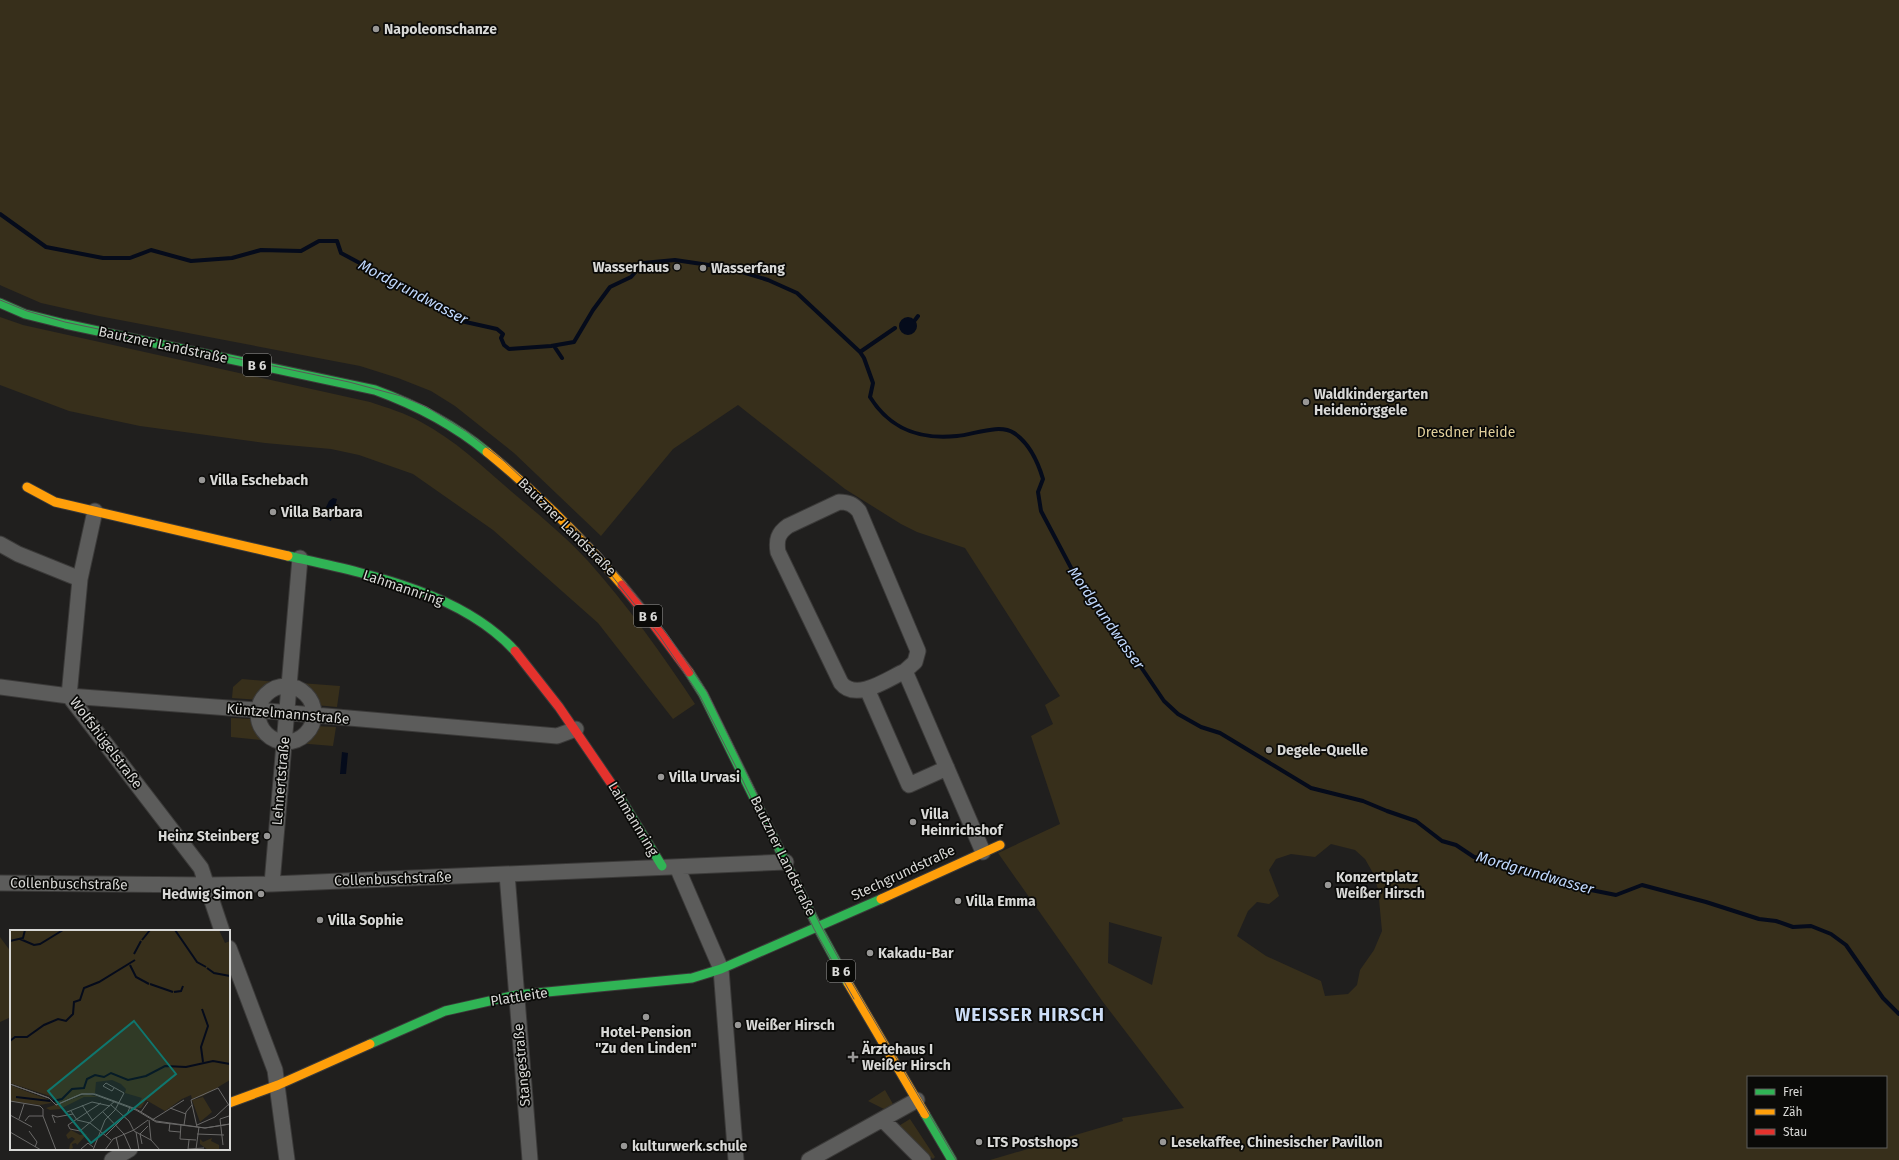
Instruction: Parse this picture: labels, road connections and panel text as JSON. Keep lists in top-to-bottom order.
{
  "streets": {
    "street": [
      "Bautzner Landstraße",
      "B 6",
      "Lahmannring",
      "Küntzelmannstraße",
      "Wolfshügelstraße",
      "Lehnertstraße",
      "Stechgrundstraße",
      "Collenbuschstraße",
      "Plattleite",
      "Stangestraße"
    ]
  },
  "crossings": [
    ["Bautzner Landstraße", "Stechgrundstraße"],
    ["Bautzner Landstraße", "Collenbuschstraße"],
    ["Bautzner Landstraße", "Plattleite"],
    ["Lahmannring", "Küntzelmannstraße"],
    ["Lahmannring", "Wolfshügelstraße"],
    ["Lahmannring", "Lehnertstraße"],
    ["Lahmannring", "Collenbuschstraße"],
    ["Küntzelmannstraße", "Wolfshügelstraße"],
    ["Küntzelmannstraße", "Lehnertstraße"],
    ["Wolfshügelstraße", "Collenbuschstraße"],
    ["Lehnertstraße", "Collenbuschstraße"],
    ["Stechgrundstraße", "Plattleite"],
    ["Collenbuschstraße", "Stangestraße"],
    ["Plattleite", "Stangestraße"]
  ],
  "districts": ["WEISSER HIRSCH"],
  "water": ["Mordgrundwasser"],
  "parks": ["Dresdner Heide"],
  "places": {
    "other": [
      "Napoleonschanze",
      "Wasserhaus",
      "Wasserfang",
      "Waldkindergarten Heidenörggele",
      "Villa Eschebach",
      "Villa Barbara",
      "Degele-Quelle",
      "Villa Urvasi",
      "Villa Heinrichshof",
      "Heinz Steinberg",
      "Konzertplatz Weißer Hirsch",
      "Hedwig Simon",
      "Villa Emma",
      "Villa Sophie",
      "Kakadu-Bar",
      "Hotel-Pension \"Zu den Linden\"",
      "Weißer Hirsch",
      "LTS Postshops",
      "Lesekaffee, Chinesischer Pavillon",
      "kulturwerk.schule"
    ],
    "health": ["Ärztehaus I Weißer Hirsch"]
  },
  "legend": ["Frei", "Zäh", "Stau"]
}
